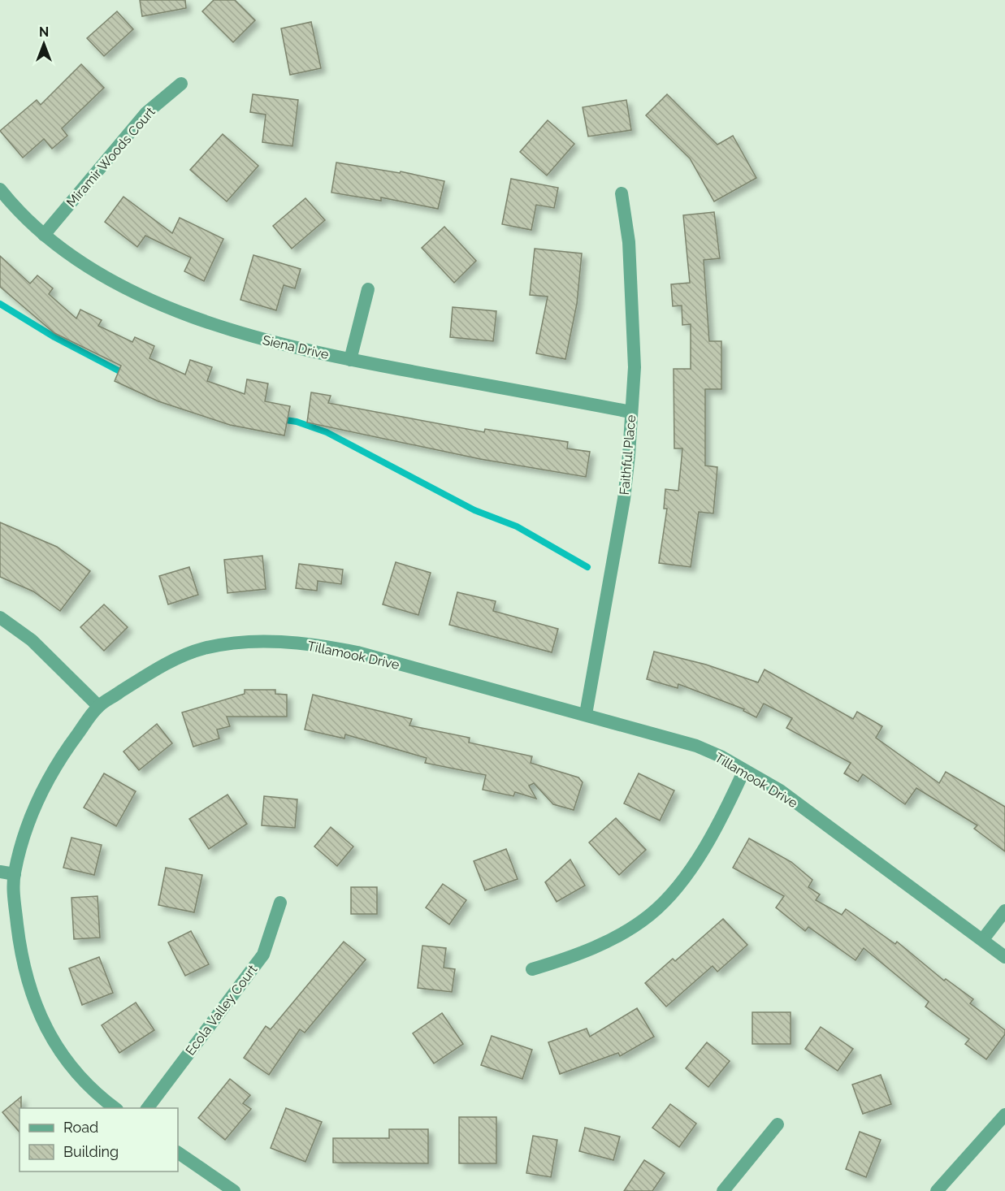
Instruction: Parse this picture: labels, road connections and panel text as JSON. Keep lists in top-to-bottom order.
{
  "streets": {
    "street": [
      "Miramir Woods Court",
      "Siena Drive",
      "Faithful Place",
      "Tillamook Drive",
      "Ecola Valley Court"
    ]
  },
  "crossings": [
    ["Miramir Woods Court", "Siena Drive"],
    ["Siena Drive", "Faithful Place"],
    ["Faithful Place", "Tillamook Drive"]
  ],
  "legend": ["Road", "Building"],
  "north": "top"
}
